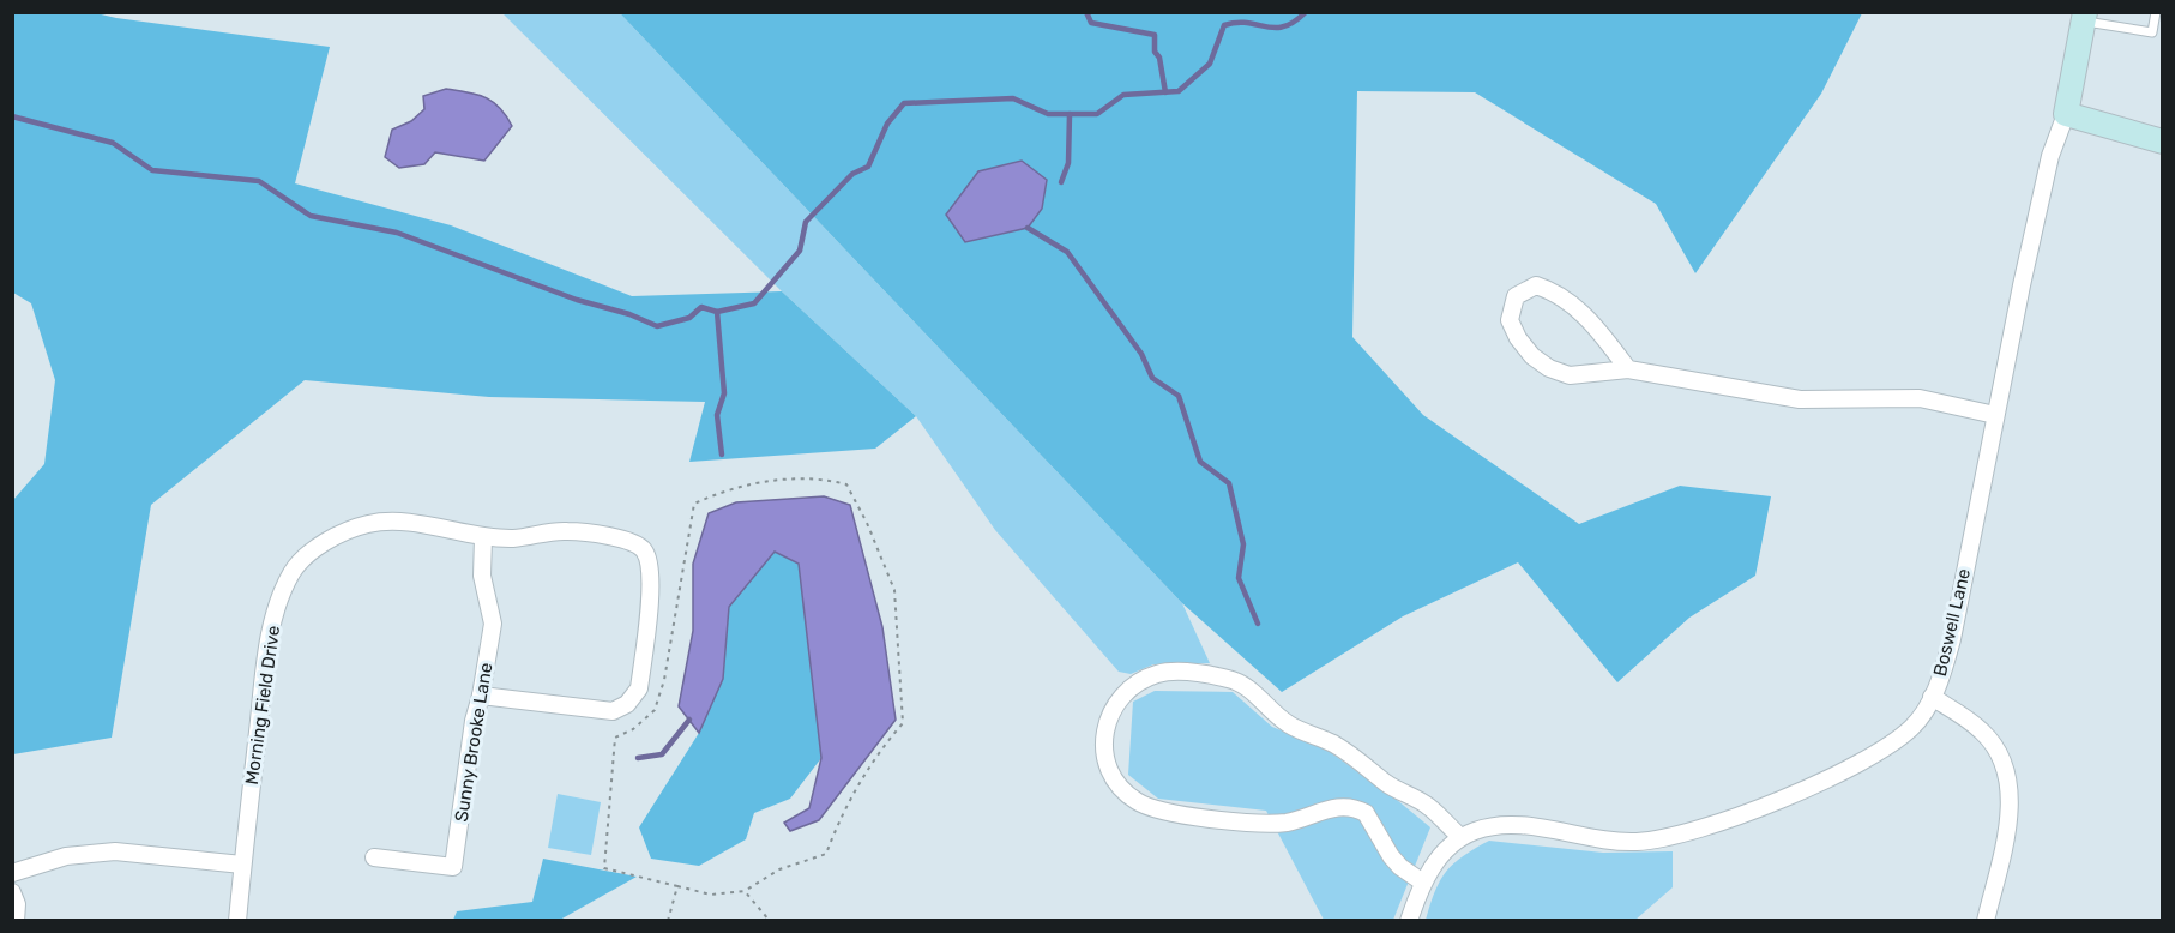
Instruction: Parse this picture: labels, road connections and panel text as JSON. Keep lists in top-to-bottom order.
{
  "streets": {
    "street": ["Boswell Lane", "Morning Field Drive", "Sunny Brooke Lane"]
  },
  "crossings": [
    ["Morning Field Drive", "Sunny Brooke Lane"]
  ]
}
